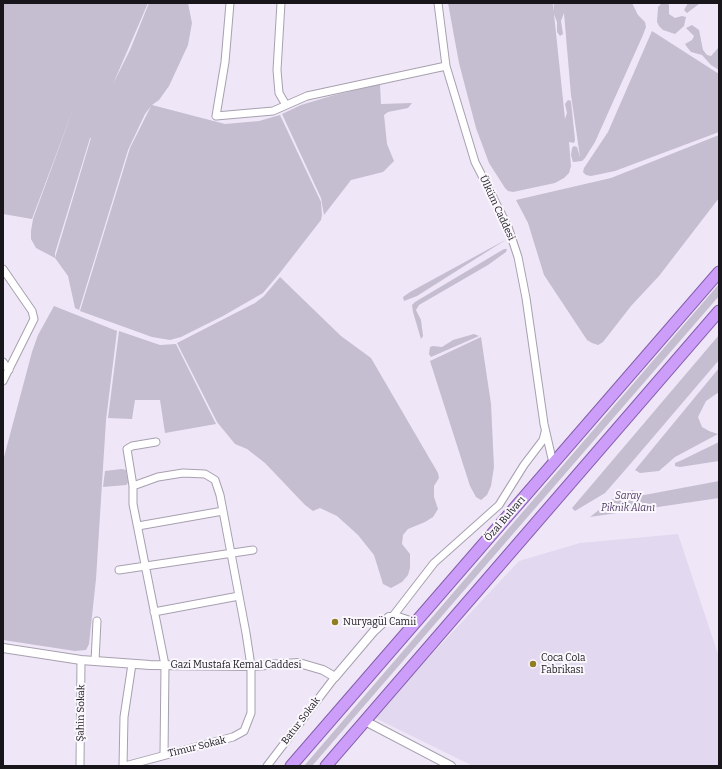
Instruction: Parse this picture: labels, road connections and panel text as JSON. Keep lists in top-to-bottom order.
{
  "streets": {
    "highway": ["Özal Bulvarı"],
    "street": [
      "Ülküm Caddesi",
      "Gazi Mustafa Kemal Caddesi",
      "Şahin Sokak",
      "Batur Sokak",
      "Timur Sokak"
    ]
  },
  "crossings": [
    ["Ülküm Caddesi", "Özal Bulvarı"],
    ["Gazi Mustafa Kemal Caddesi", "Şahin Sokak"],
    ["Gazi Mustafa Kemal Caddesi", "Batur Sokak"],
    ["Gazi Mustafa Kemal Caddesi", "Timur Sokak"]
  ],
  "parks": ["Saray Piknik Alanı"],
  "places": ["Nuryagül Camii", "Coca Cola Fabrikası"]
}
